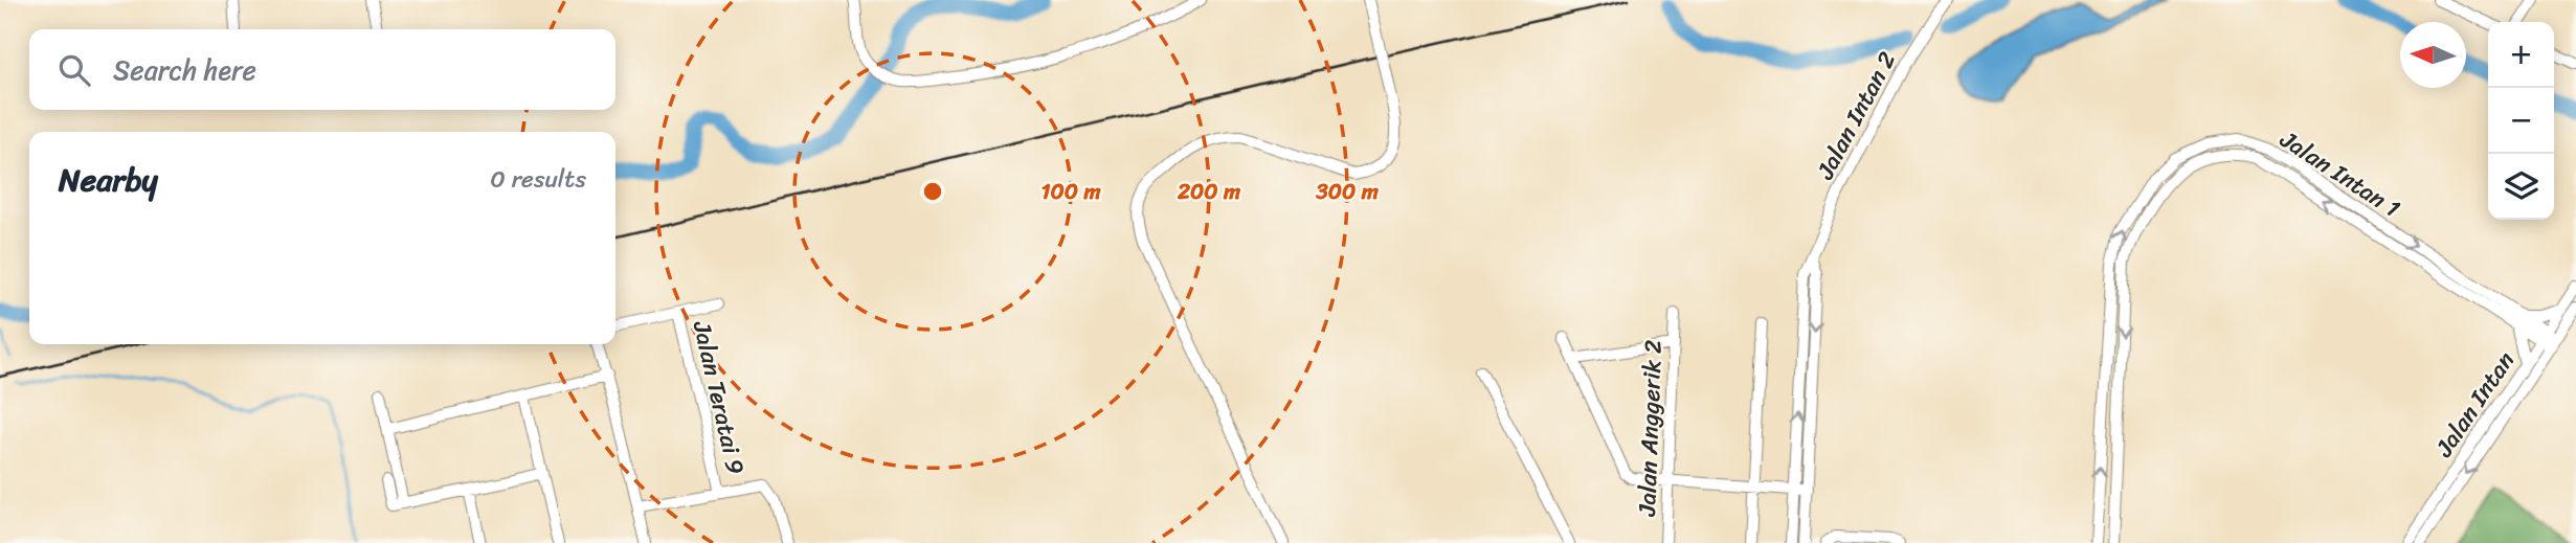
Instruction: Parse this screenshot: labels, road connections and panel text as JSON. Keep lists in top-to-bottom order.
{
  "streets": {
    "street": [
      "Jalan Intan 2",
      "Jalan Intan 1",
      "Jalan Teratai 9",
      "Jalan Intan",
      "Jalan Anggerik 2"
    ]
  },
  "crossings": [
    ["Jalan Intan 1", "Jalan Intan"]
  ],
  "north": "left",
  "page": {
    "map_buttons": ["+", "−"],
    "search": "Search here",
    "heading": ["Nearby", "0 results"]
  },
  "rings": ["100 m", "200 m", "300 m"]
}
